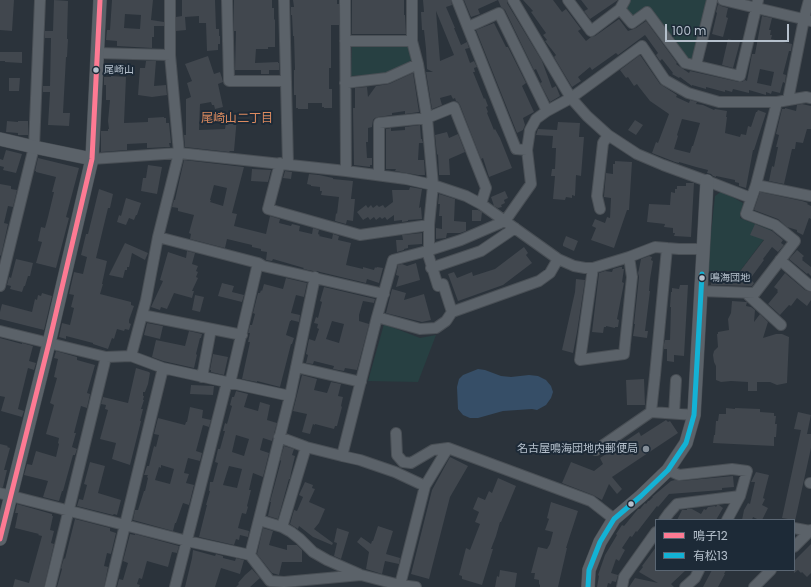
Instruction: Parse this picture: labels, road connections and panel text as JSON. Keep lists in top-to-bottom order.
{
  "districts": ["尾崎山二丁目"],
  "places": ["尾崎山", "鳴海団地", "名古屋鳴海団地内郵便局"],
  "lines": ["transit line 鳴子12", "transit line 有松13"],
  "legend": ["鳴子12", "有松13"],
  "scale_bar": "100 m"
}
